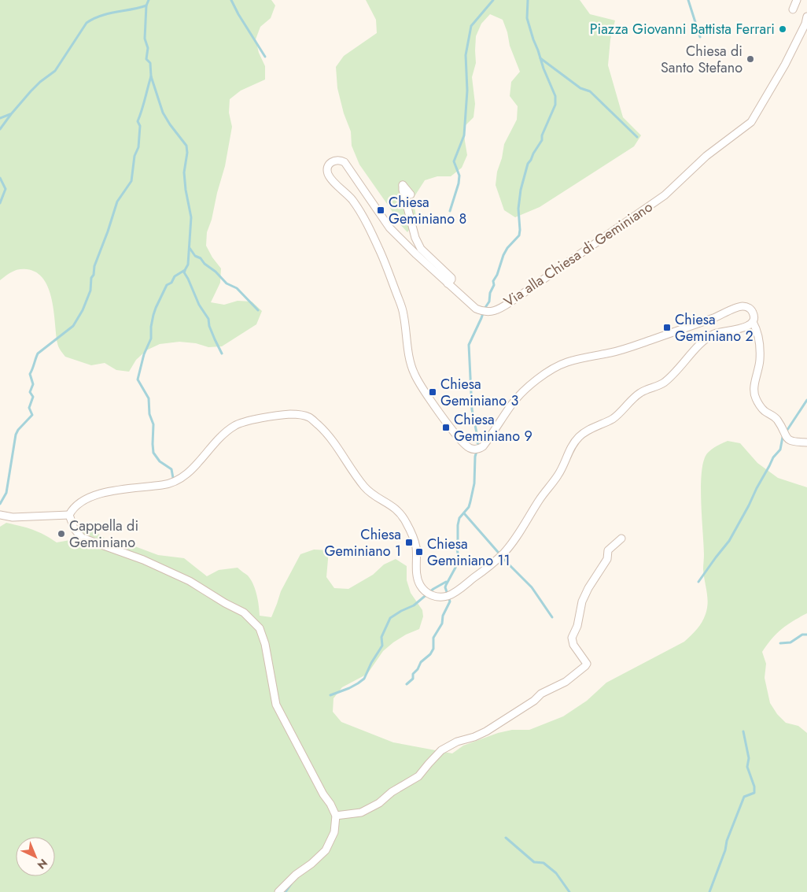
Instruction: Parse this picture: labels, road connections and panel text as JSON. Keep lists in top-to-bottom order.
{
  "streets": {
    "street": ["Via alla Chiesa di Geminiano"]
  },
  "places": {
    "other": ["Piazza Giovanni Battista Ferrari", "Chiesa di Santo Stefano", "Cappella di Geminiano"],
    "transit": [
      "Chiesa Geminiano 8",
      "Chiesa Geminiano 2",
      "Chiesa Geminiano 3",
      "Chiesa Geminiano 9",
      "Chiesa Geminiano 1",
      "Chiesa Geminiano 11"
    ]
  },
  "north": "bottom right"
}
